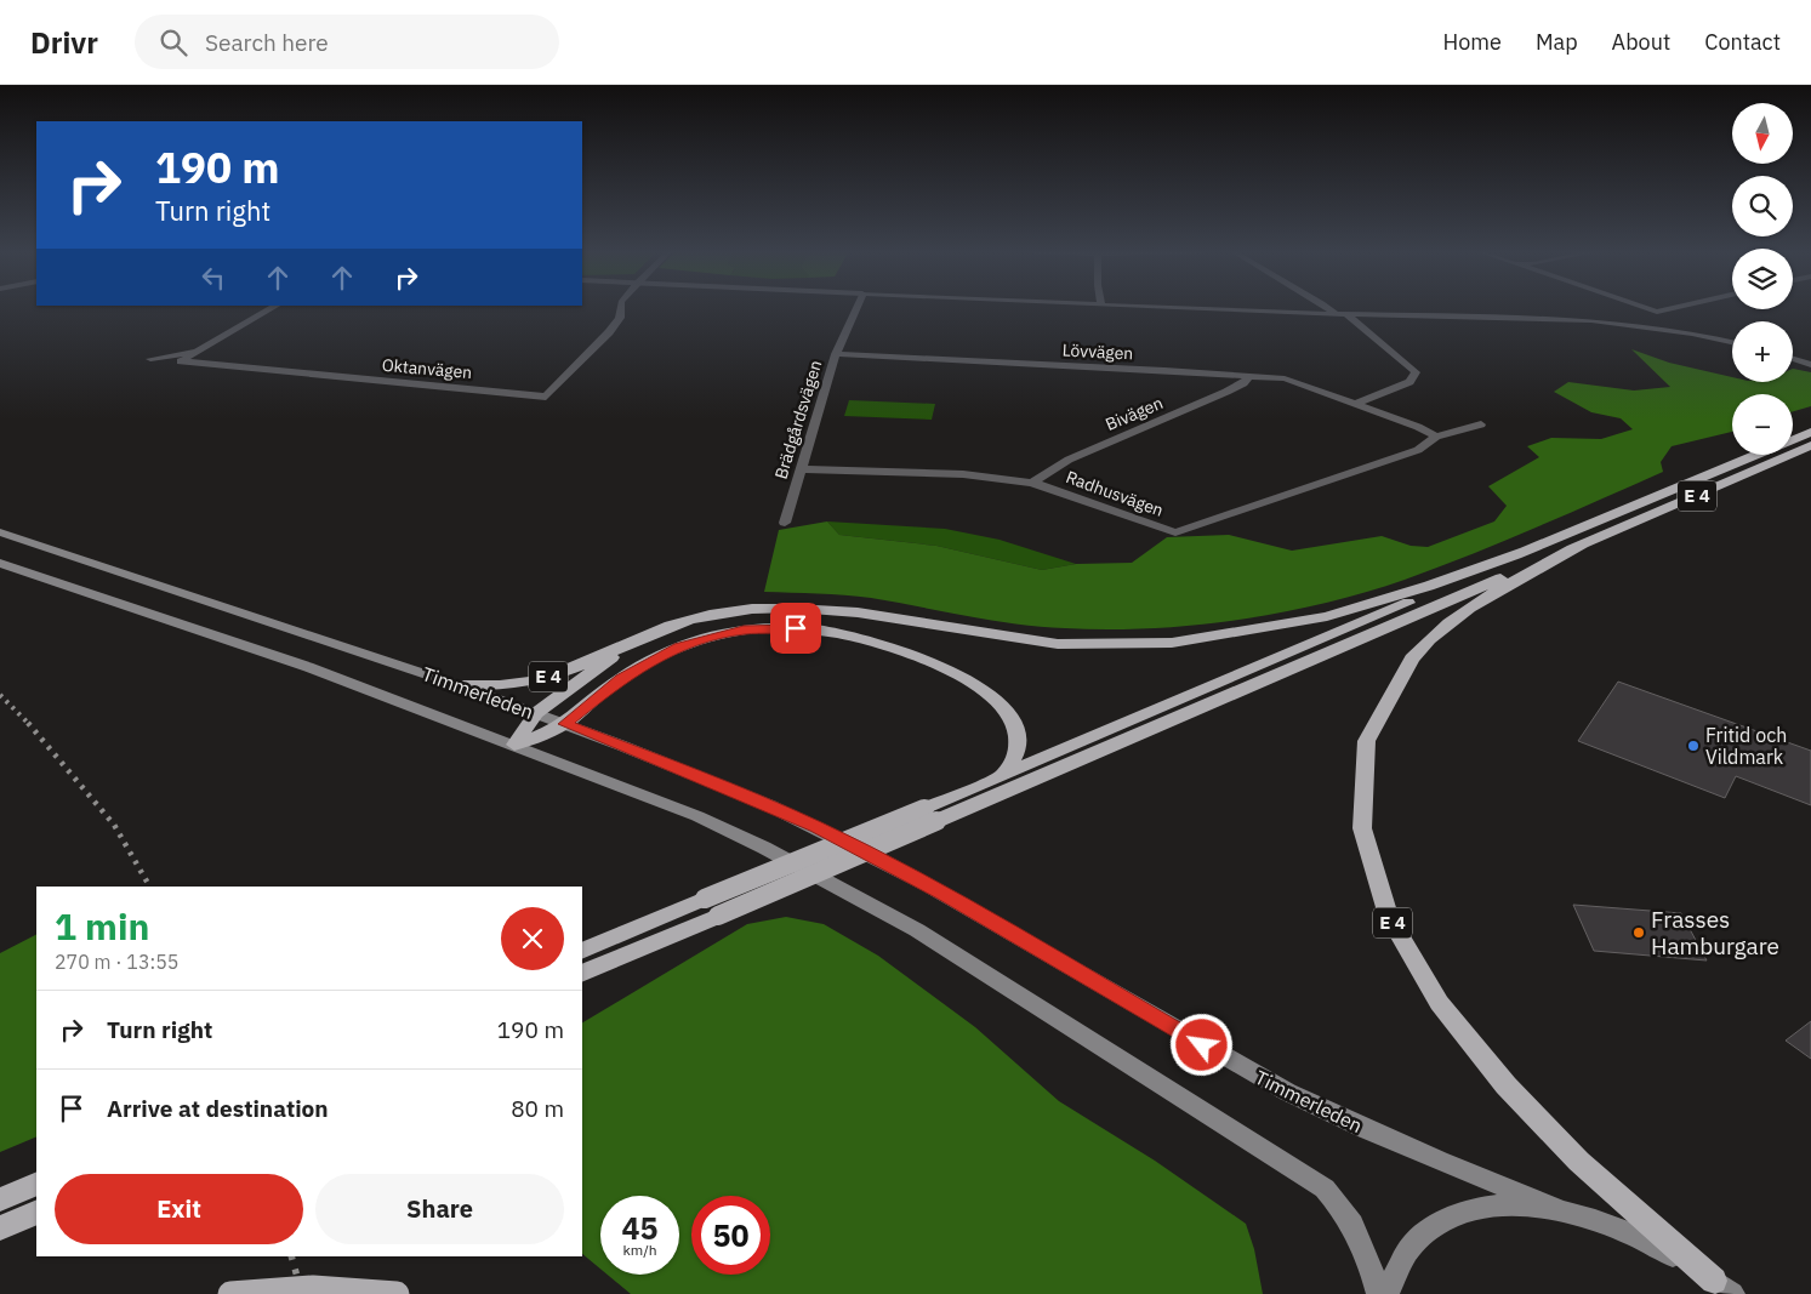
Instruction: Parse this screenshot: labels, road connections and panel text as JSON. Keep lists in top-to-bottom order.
{
  "streets": {
    "highway": ["E 4"],
    "main road": ["Timmerleden"],
    "street": [
      "Lövvägen",
      "Oktanvägen",
      "Bivägen",
      "Brädgårdsvägen",
      "Radhusvägen"
    ]
  },
  "crossings": [
    ["Lövvägen", "Bivägen"],
    ["Lövvägen", "Brädgårdsvägen"],
    ["Bivägen", "Radhusvägen"],
    ["Brädgårdsvägen", "Radhusvägen"],
    ["E 4", "Timmerleden"]
  ],
  "places": ["Fritid och Vildmark", "Frasses Hamburgare"],
  "north": "bottom",
  "page": {
    "header": "Drivr",
    "search": "Search here",
    "nav": [
      "Home",
      "Map",
      "About",
      "Contact"
    ],
    "map_buttons": ["+", "−"],
    "turn": ["190 m", "Turn right"],
    "heading": ["1 min", "270 m · 13:55"],
    "list": [
      {
        "name": "Turn right",
        "value": "190 m"
      },
      {
        "name": "Arrive at destination",
        "value": "80 m"
      }
    ],
    "buttons": ["Exit", "Share"],
    "speed": "45 km/h",
    "limit": "50"
  }
}
